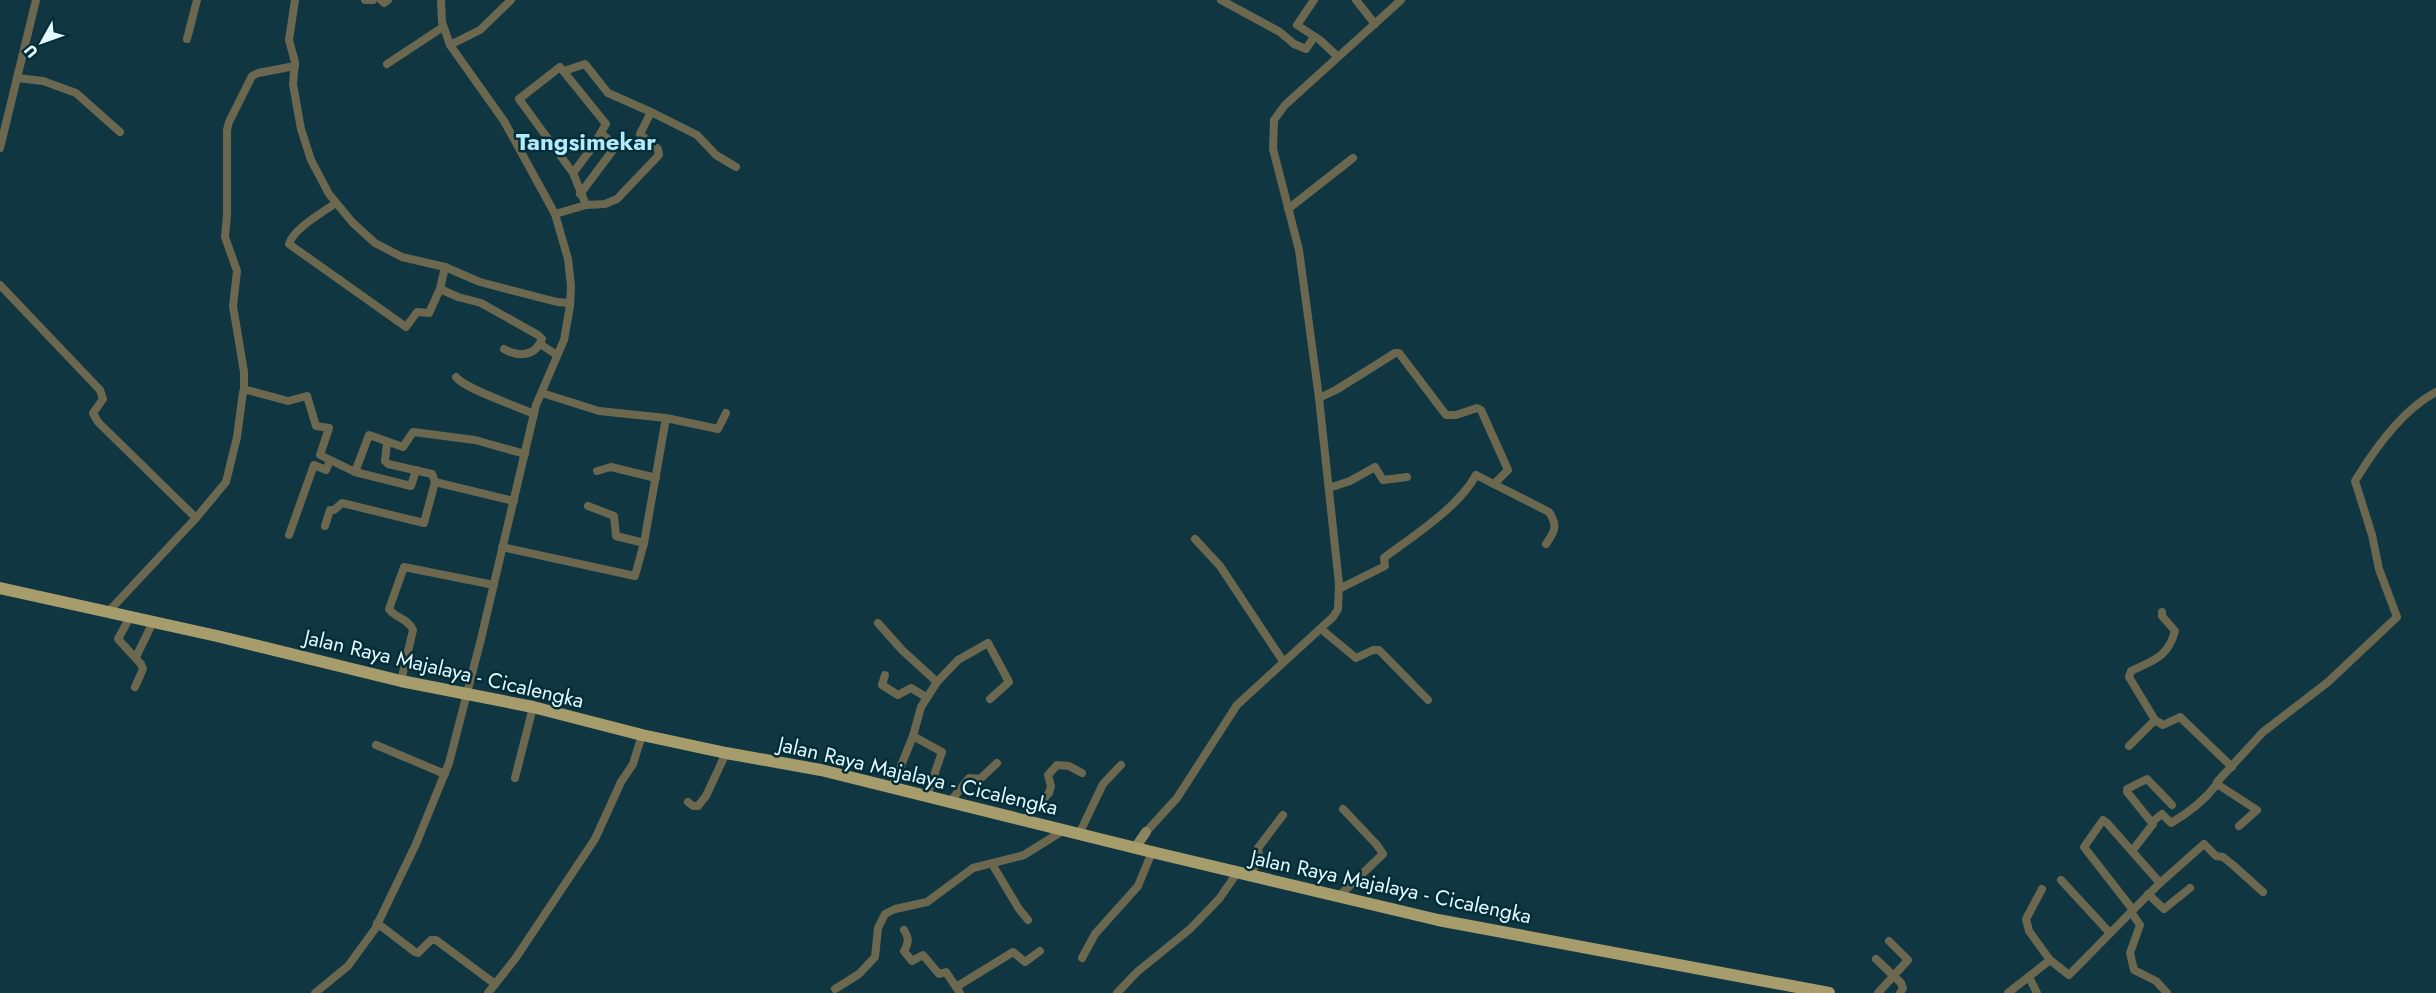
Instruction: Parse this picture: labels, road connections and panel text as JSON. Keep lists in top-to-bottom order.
{
  "streets": {
    "main road": ["Jalan Raya Majalaya - Cicalengka"]
  },
  "districts": ["Tangsimekar"],
  "north": "bottom left"
}
